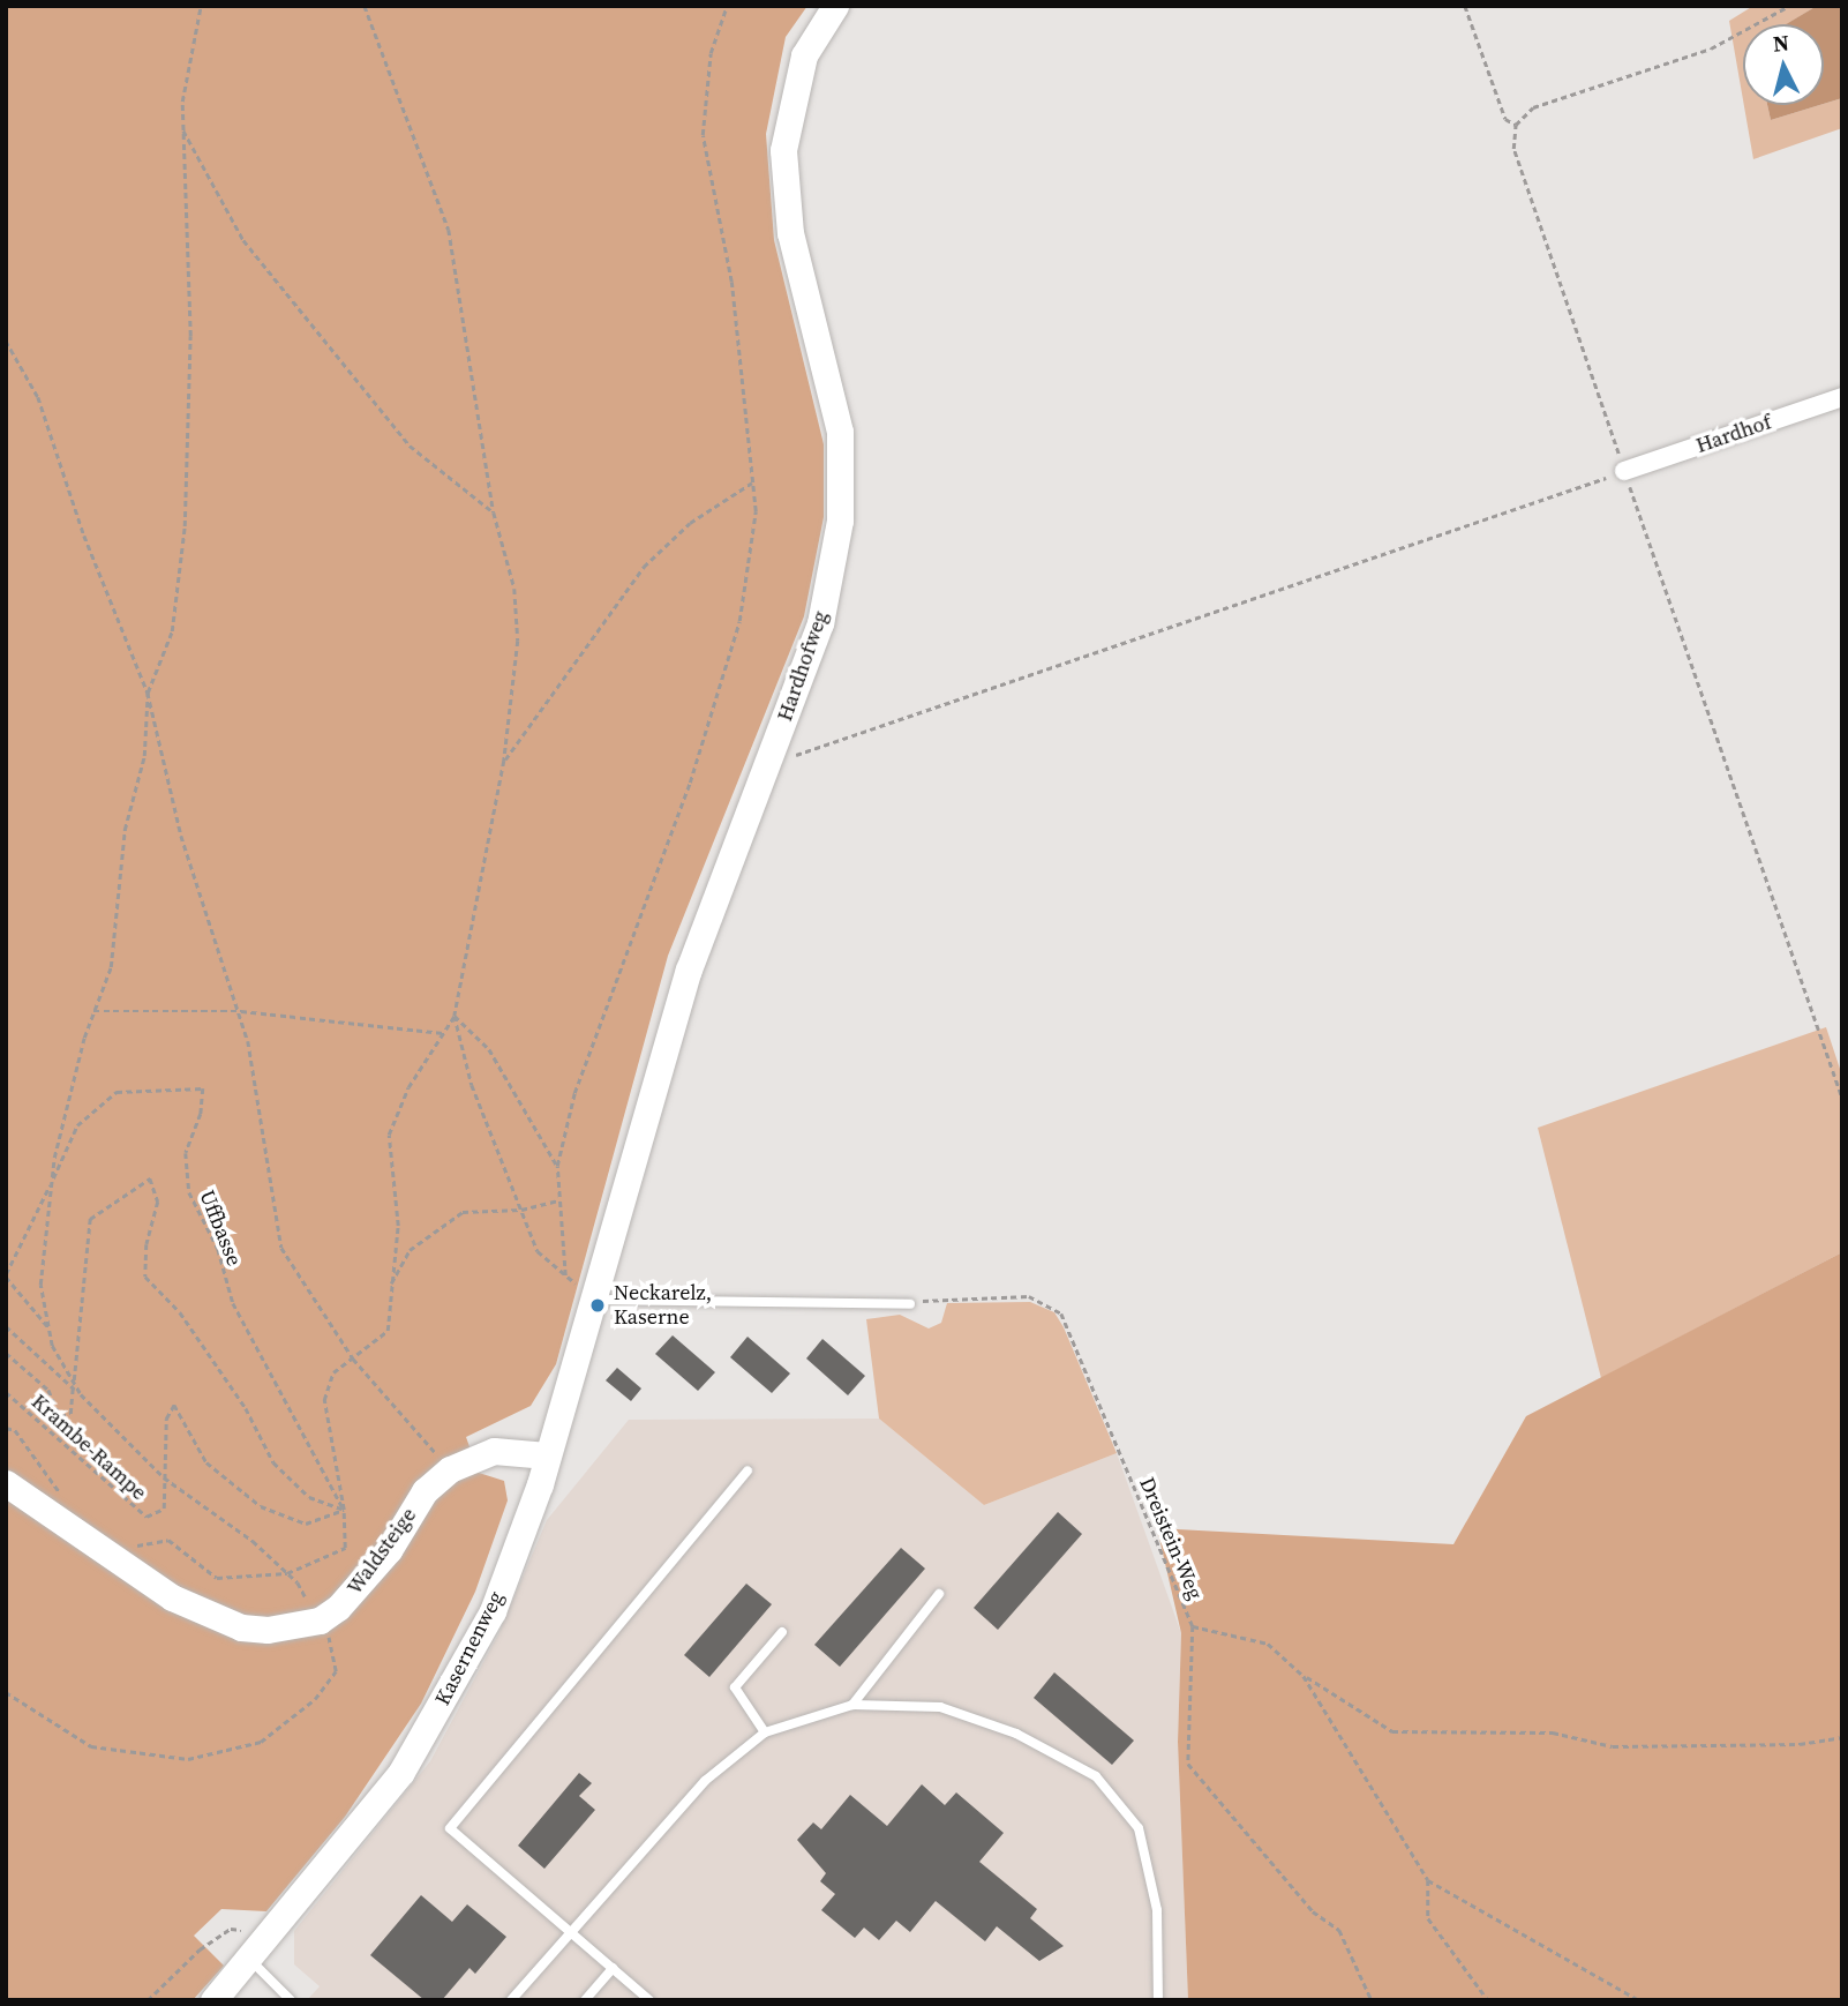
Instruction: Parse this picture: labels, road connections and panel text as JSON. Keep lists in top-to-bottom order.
{
  "streets": {
    "street": [
      "Hardhof",
      "Hardhofweg",
      "Waldsteige",
      "Kasernenweg"
    ],
    "path": ["Uffbasse", "Krambe-Rampe", "Dreistein-Weg"]
  },
  "crossings": [
    ["Hardhofweg", "Kasernenweg"],
    ["Uffbasse", "Krambe-Rampe"],
    ["Waldsteige", "Kasernenweg"]
  ],
  "places": ["Neckarelz, Kaserne"],
  "north": "top"
}
